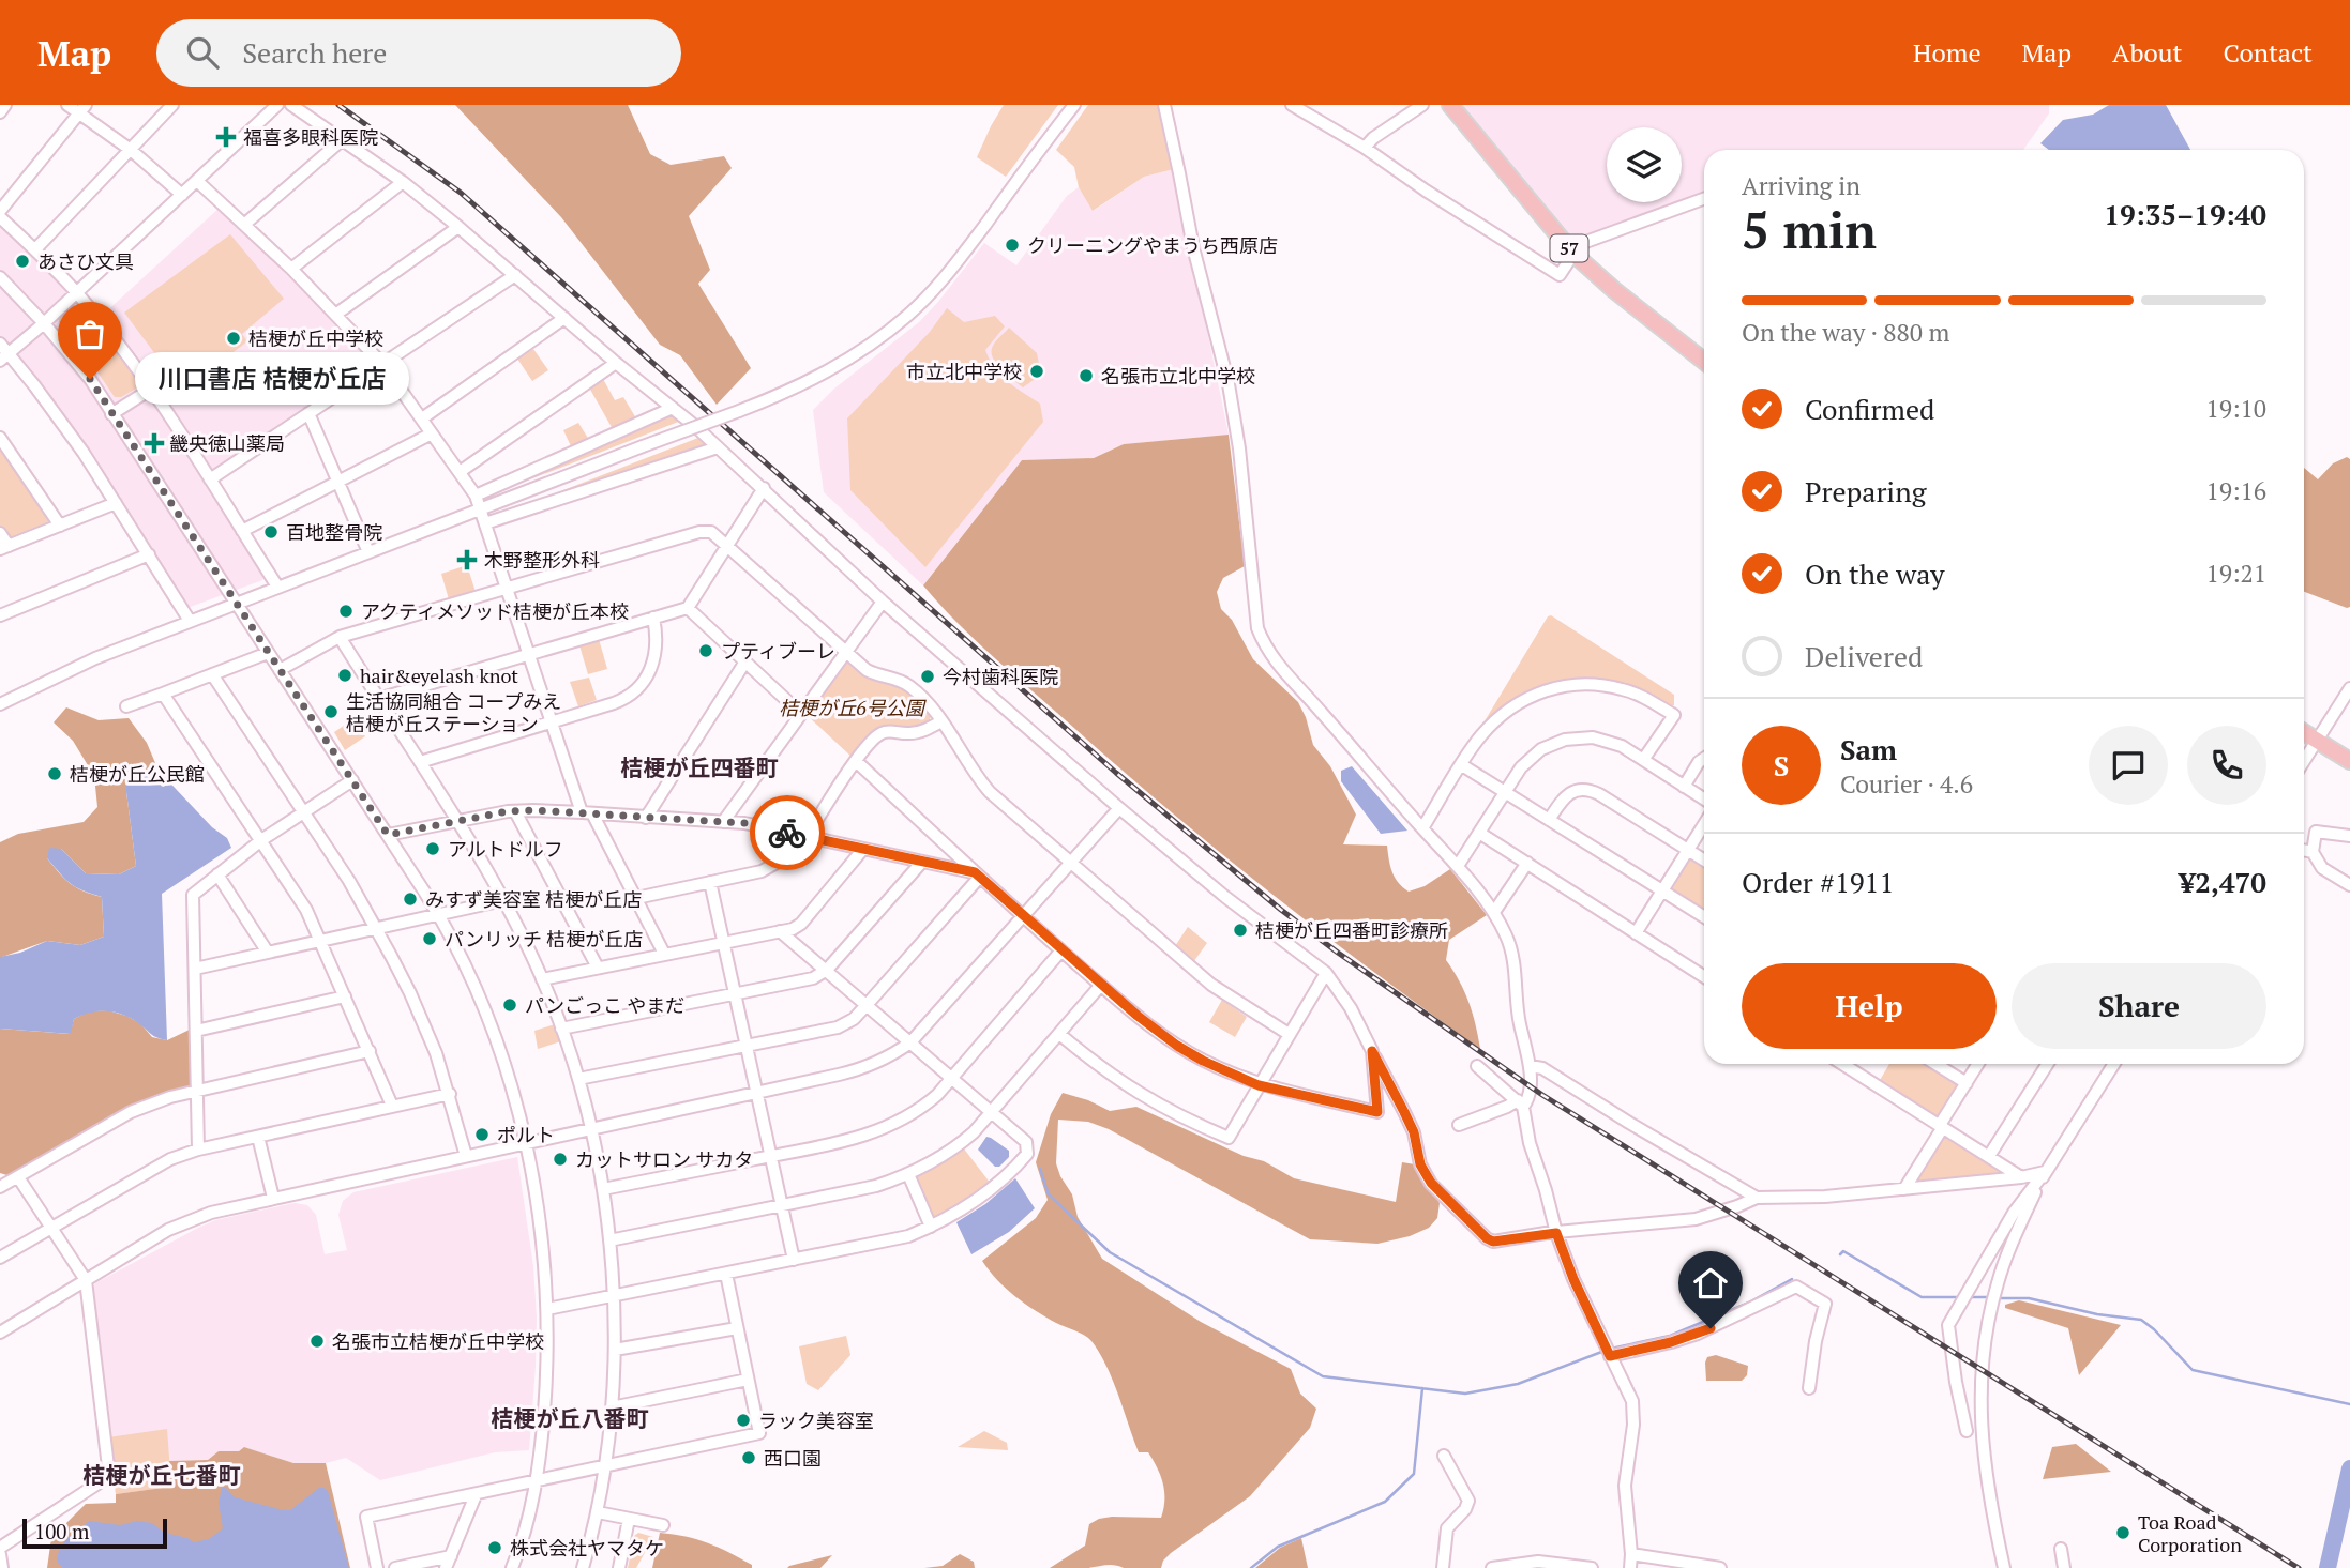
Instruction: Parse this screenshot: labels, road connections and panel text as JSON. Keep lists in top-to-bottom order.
{
  "streets": {
    "main road": ["57"]
  },
  "districts": ["桔梗が丘四番町", "桔梗が丘八番町", "桔梗が丘七番町"],
  "parks": ["桔梗が丘6号公園"],
  "places": {
    "health": ["福喜多眼科医院", "畿央徳山薬局", "木野整形外科"],
    "other": [
      "クリーニングやまうち西原店",
      "あさひ文具",
      "桔梗が丘中学校",
      "市立北中学校",
      "名張市立北中学校",
      "川口書店 桔梗が丘店",
      "百地整骨院",
      "アクティメソッド桔梗が丘本校",
      "プティブーレ",
      "hair&eyelash knot",
      "今村歯科医院",
      "生活協同組合 コープみえ 桔梗が丘ステーション",
      "桔梗が丘公民館",
      "アルトドルフ",
      "みすず美容室 桔梗が丘店",
      "桔梗が丘四番町診療所",
      "パンリッチ 桔梗が丘店",
      "パンごっこ やまだ",
      "ポルト",
      "カットサロン サカタ",
      "名張市立桔梗が丘中学校",
      "ラック美容室",
      "西口園",
      "Toa Road Corporation",
      "株式会社ヤマタケ"
    ]
  },
  "scale_bar": "100 m",
  "page": {
    "header": "Map",
    "search": "Search here",
    "nav": [
      "Home",
      "Map",
      "About",
      "Contact"
    ],
    "heading": ["5 min", "Arriving in", "19:35–19:40"],
    "panel": [
      "Sam",
      "Courier · 4.6",
      "Order #1911",
      "¥2,470"
    ],
    "bar": "On the way · 880 m",
    "bubble": "川口書店 桔梗が丘店",
    "list": [
      ["Confirmed", "19:10"],
      ["Preparing", "19:16"],
      ["On the way", "19:21"],
      "Delivered"
    ],
    "round": "S",
    "buttons": ["Help", "Share"],
    "scale": "100 m"
  }
}
